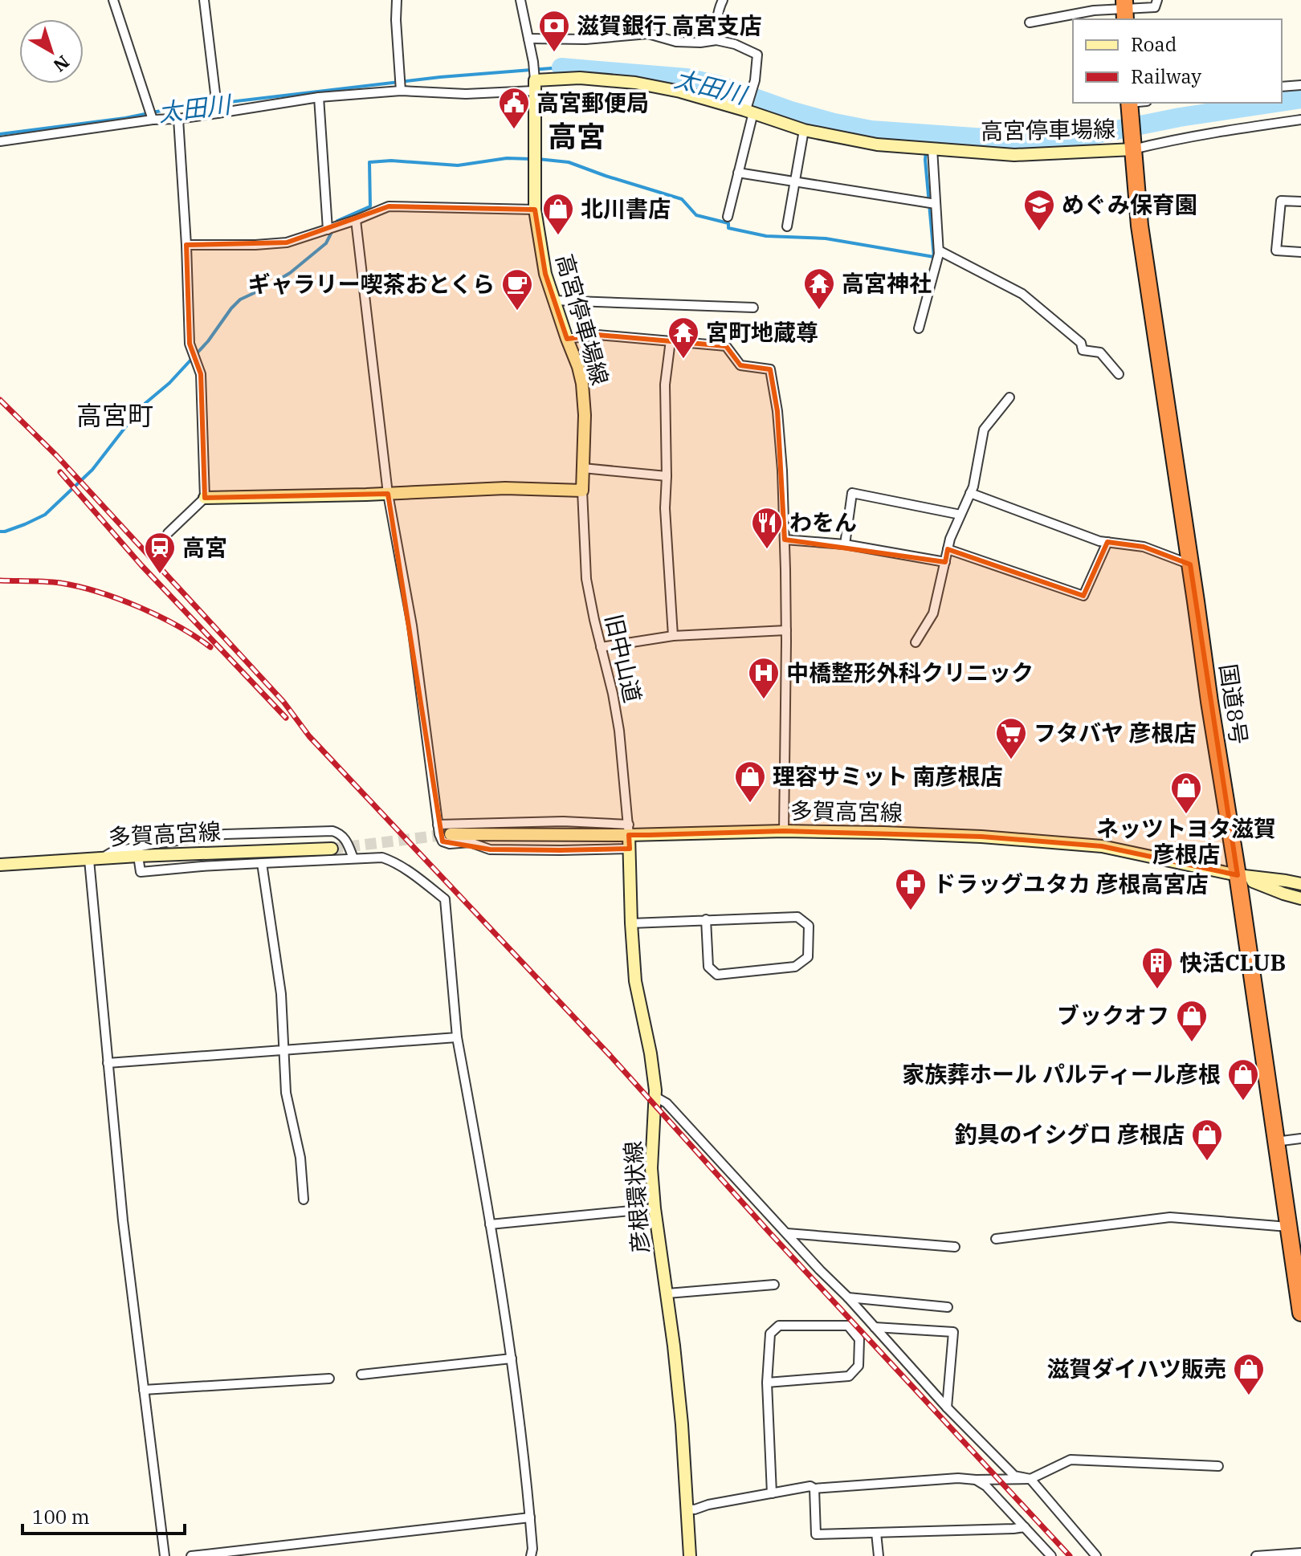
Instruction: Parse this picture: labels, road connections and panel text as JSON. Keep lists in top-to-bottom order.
{
  "streets": {
    "highway": ["国道8号"],
    "main road": ["高宮停車場線", "多賀高宮線", "彦根環状線"],
    "street": ["旧中山道"]
  },
  "crossings": [
    ["高宮停車場線", "旧中山道"],
    ["高宮停車場線", "国道8号"],
    ["旧中山道", "多賀高宮線"],
    ["旧中山道", "彦根環状線"],
    ["国道8号", "多賀高宮線"],
    ["多賀高宮線", "彦根環状線"]
  ],
  "districts": ["高宮", "高宮町"],
  "water": ["太田川"],
  "places": {
    "bank": ["滋賀銀行 高宮支店"],
    "public building": ["高宮郵便局"],
    "school or university": ["めぐみ保育園"],
    "shop": [
      "北川書店",
      "理容サミット 南彦根店",
      "ネッツトヨタ滋賀 彦根店",
      "ブックオフ",
      "家族葬ホール パルティール彦根",
      "釣具のイシグロ 彦根店",
      "滋賀ダイハツ販売"
    ],
    "temple": ["高宮神社", "宮町地蔵尊"],
    "cafe": ["ギャラリー喫茶おとくら"],
    "restaurant": ["わをん"],
    "station": ["高宮"],
    "hospital": ["中橋整形外科クリニック"],
    "supermarket": ["フタバヤ 彦根店"],
    "pharmacy": ["ドラッグユタカ 彦根高宮店"],
    "building": ["快活CLUB"]
  },
  "legend": ["Road", "Railway"],
  "scale_bar": "100 m",
  "north": "bottom right"
}
